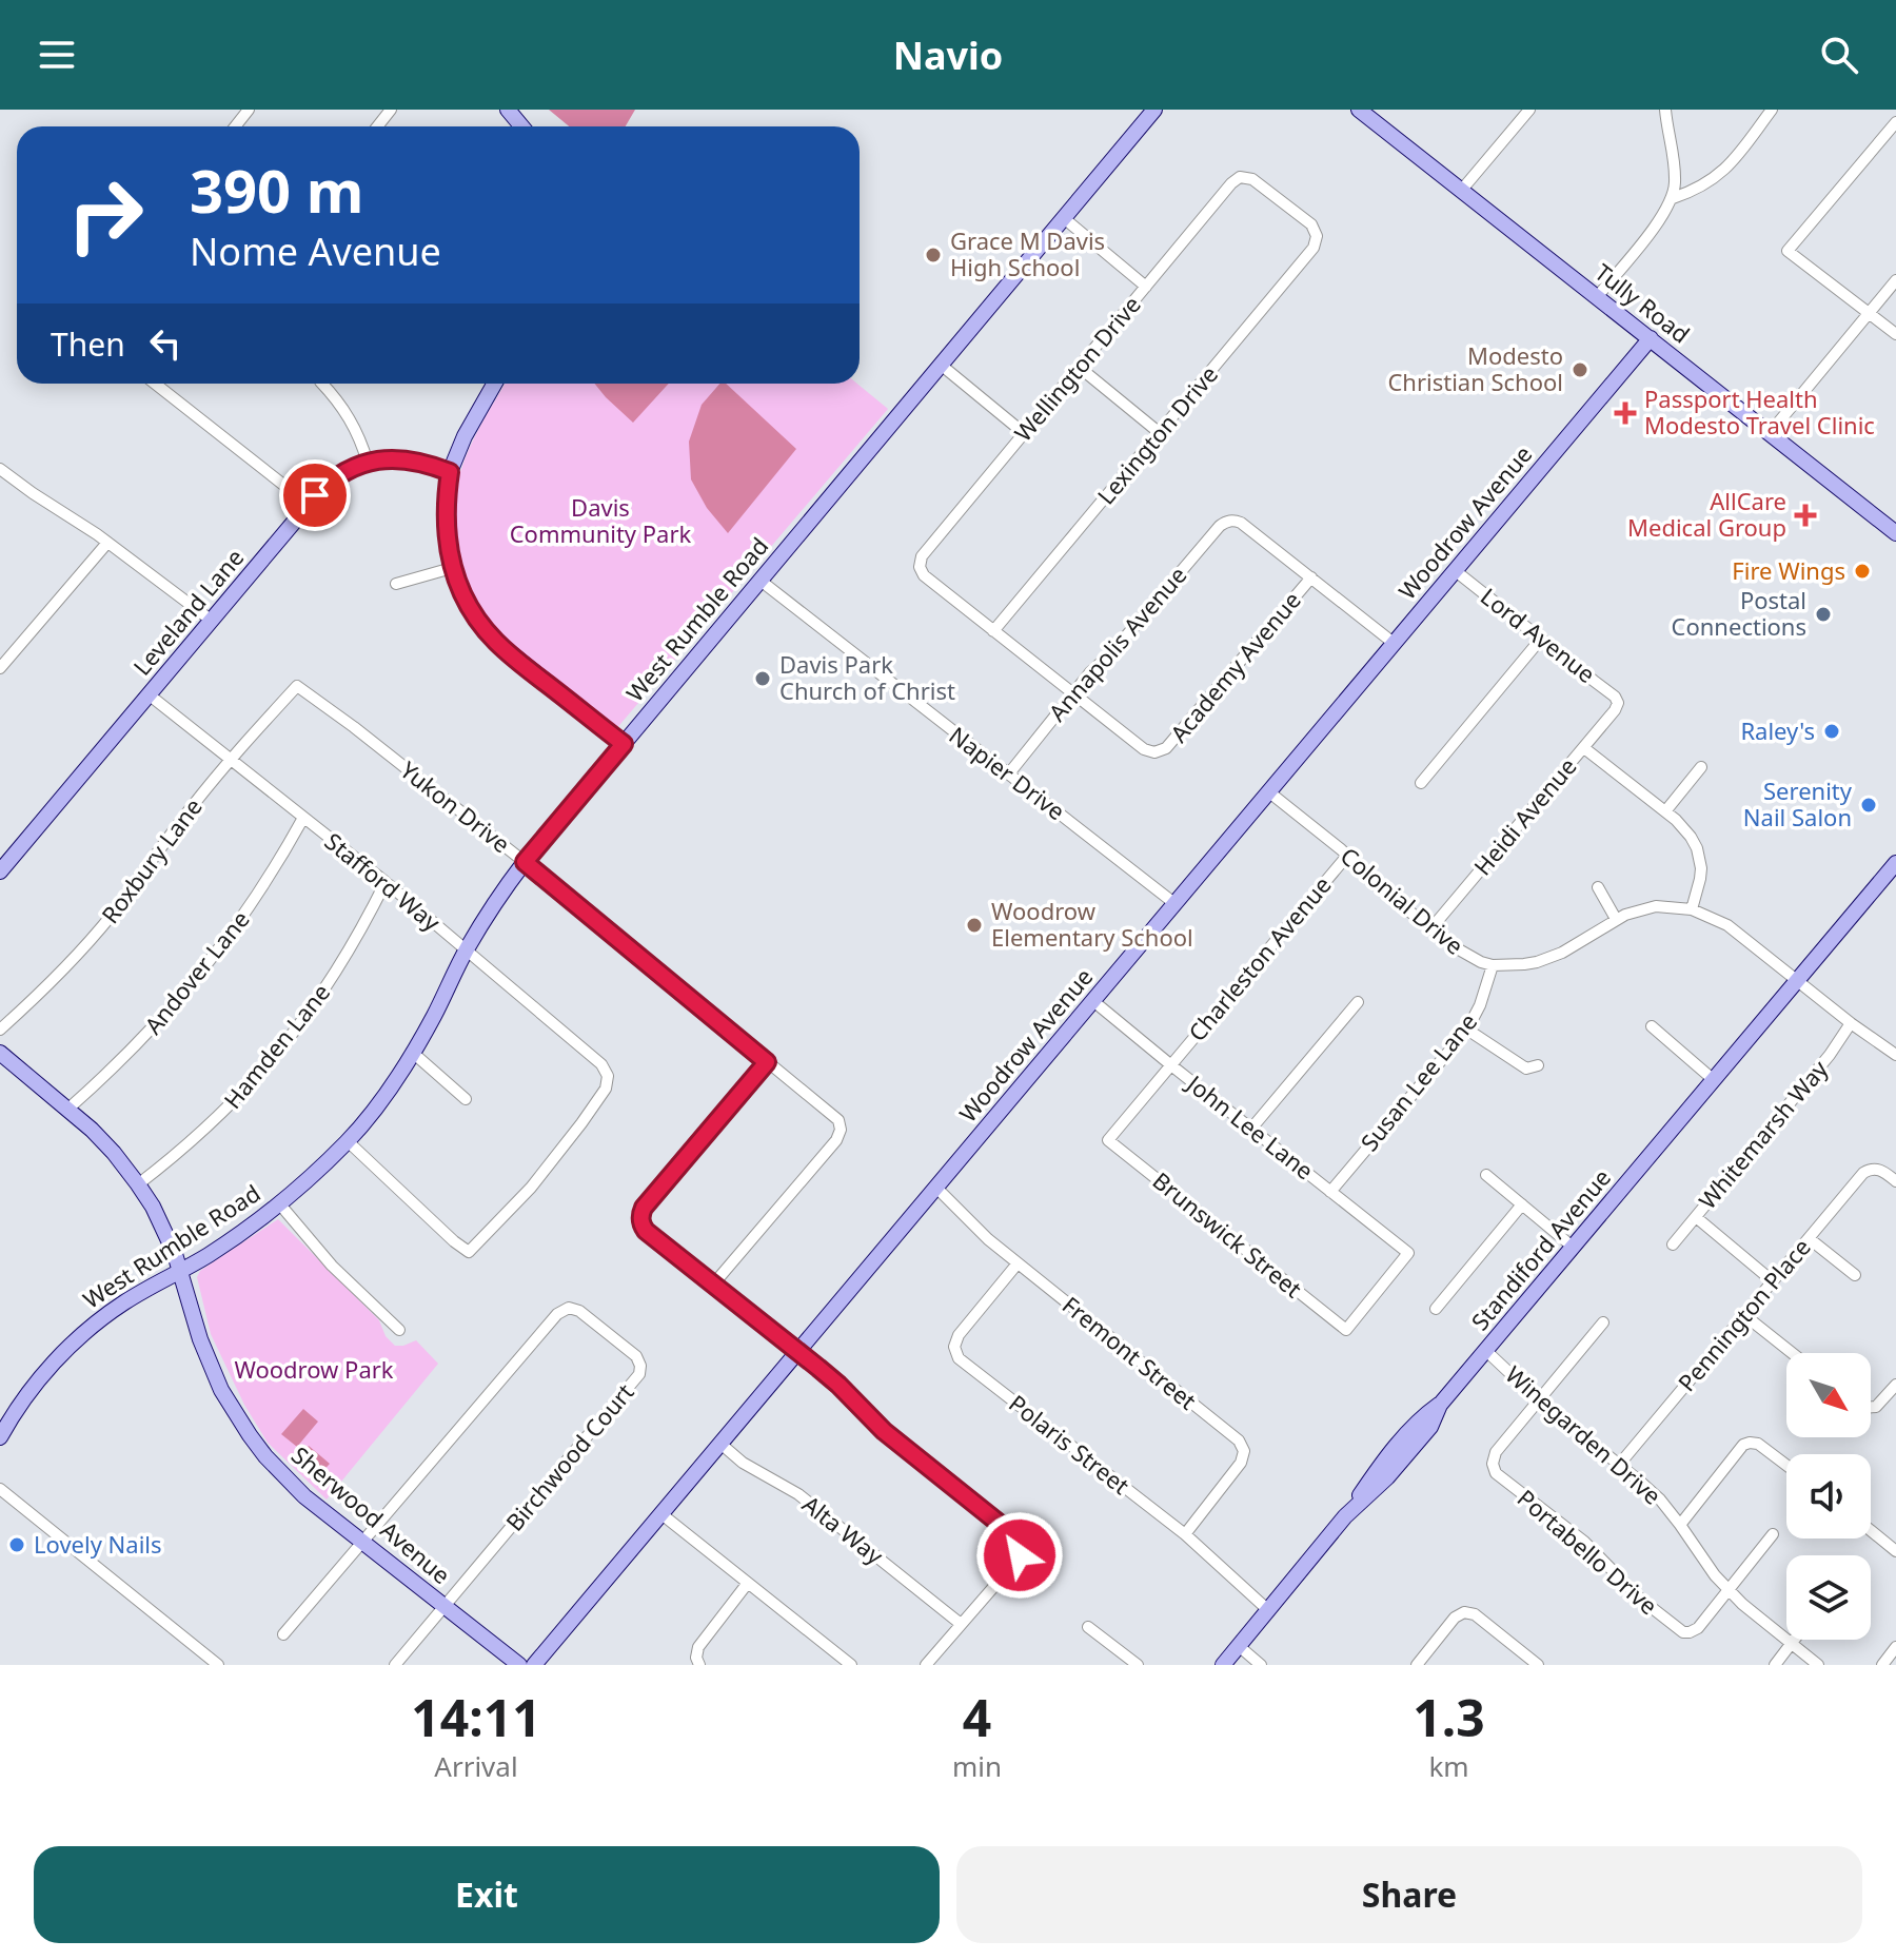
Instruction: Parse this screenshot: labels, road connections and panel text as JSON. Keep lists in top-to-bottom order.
{
  "streets": {
    "street": [
      "Tully Road",
      "Wellington Drive",
      "Lexington Drive",
      "Woodrow Avenue",
      "Leveland Lane",
      "West Rumble Road",
      "Lord Avenue",
      "Annapolis Avenue",
      "Academy Avenue",
      "Napier Drive",
      "Yukon Drive",
      "Heidi Avenue",
      "Roxbury Lane",
      "Stafford Way",
      "Colonial Drive",
      "Charleston Avenue",
      "Andover Lane",
      "Hamden Lane",
      "Susan Lee Lane",
      "John Lee Lane",
      "Whitemarsh Way",
      "Brunswick Street",
      "Standiford Avenue",
      "Pennington Place",
      "Fremont Street",
      "Winegarden Drive",
      "Polaris Street",
      "Birchwood Court",
      "Sherwood Avenue",
      "Alta Way",
      "Portabello Drive"
    ]
  },
  "crossings": [
    ["Tully Road", "Woodrow Avenue"],
    ["Wellington Drive", "Lexington Drive"],
    ["Woodrow Avenue", "Lord Avenue"],
    ["Woodrow Avenue", "Napier Drive"],
    ["Woodrow Avenue", "Colonial Drive"],
    ["Woodrow Avenue", "John Lee Lane"],
    ["Woodrow Avenue", "Fremont Street"],
    ["Woodrow Avenue", "Alta Way"],
    ["Leveland Lane", "Stafford Way"],
    ["West Rumble Road", "Napier Drive"],
    ["West Rumble Road", "Yukon Drive"],
    ["West Rumble Road", "Stafford Way"],
    ["West Rumble Road", "Sherwood Avenue"],
    ["Lord Avenue", "Heidi Avenue"],
    ["Annapolis Avenue", "Academy Avenue"],
    ["Annapolis Avenue", "Napier Drive"],
    ["Yukon Drive", "Roxbury Lane"],
    ["Heidi Avenue", "Colonial Drive"],
    ["Roxbury Lane", "Stafford Way"],
    ["Stafford Way", "Andover Lane"],
    ["Stafford Way", "Hamden Lane"],
    ["Colonial Drive", "Charleston Avenue"],
    ["Colonial Drive", "Susan Lee Lane"],
    ["Charleston Avenue", "John Lee Lane"],
    ["Charleston Avenue", "Brunswick Street"],
    ["Andover Lane", "Sherwood Avenue"],
    ["Hamden Lane", "Sherwood Avenue"],
    ["Susan Lee Lane", "John Lee Lane"],
    ["John Lee Lane", "Brunswick Street"],
    ["Standiford Avenue", "Winegarden Drive"],
    ["Standiford Avenue", "Polaris Street"],
    ["Pennington Place", "Winegarden Drive"],
    ["Fremont Street", "Polaris Street"],
    ["Winegarden Drive", "Portabello Drive"],
    ["Birchwood Court", "Sherwood Avenue"]
  ],
  "parks": ["Davis Community Park", "Woodrow Park"],
  "places": {
    "other": [
      "Grace M Davis High School",
      "Modesto Christian School",
      "Fire Wings",
      "Postal Connections",
      "Davis Park Church of Christ",
      "Raley's",
      "Serenity Nail Salon",
      "Woodrow Elementary School",
      "Lovely Nails"
    ],
    "health": ["Passport Health Modesto Travel Clinic", "AllCare Medical Group"]
  },
  "north": "bottom right",
  "page": {
    "header": "Navio",
    "turn": ["390 m", "Nome Avenue"],
    "then": "Then",
    "eta": [
      "14:11",
      "Arrival",
      "4",
      "min",
      "1.3",
      "km"
    ],
    "buttons": ["Exit", "Share"]
  }
}
